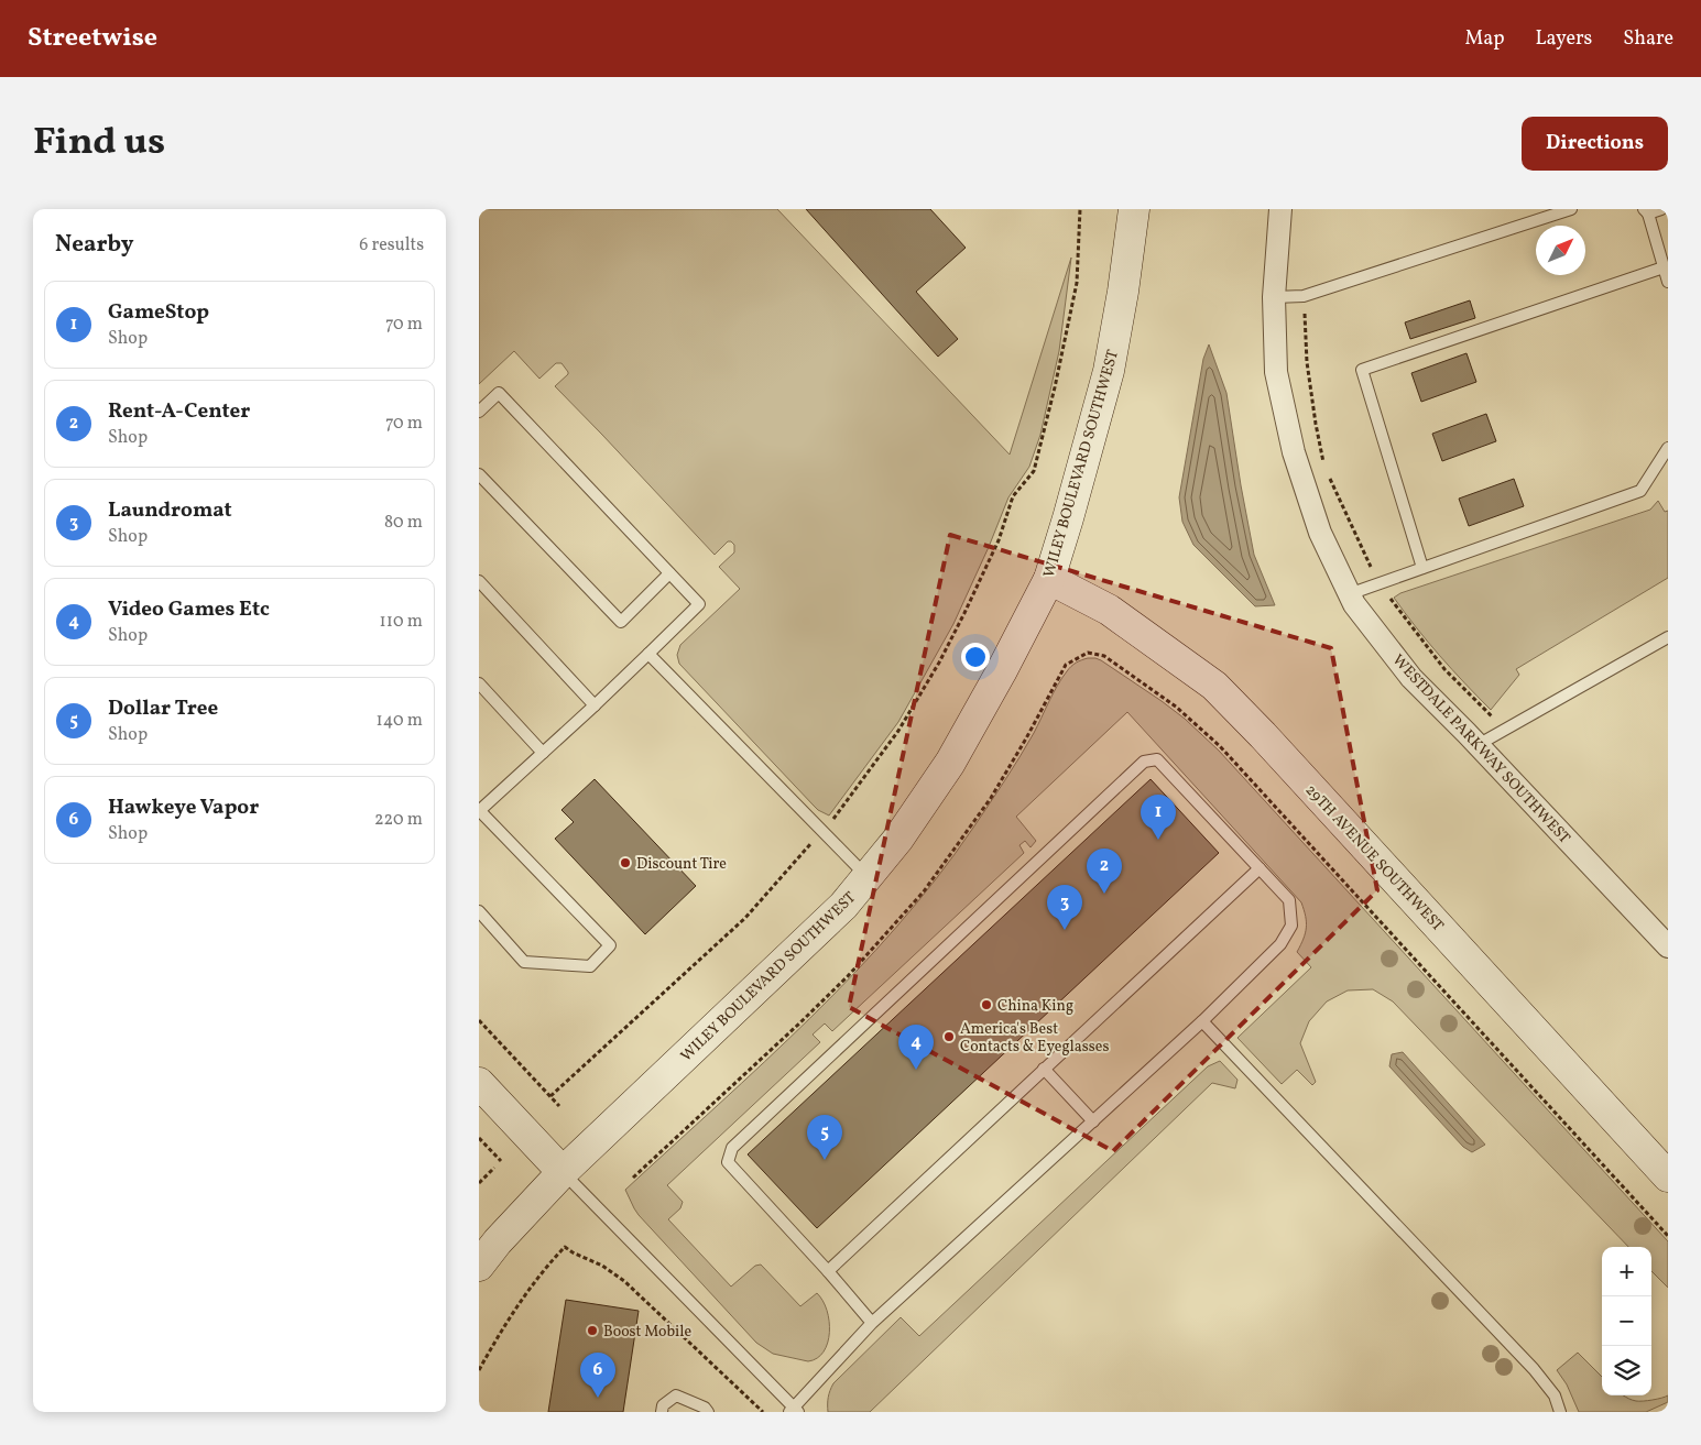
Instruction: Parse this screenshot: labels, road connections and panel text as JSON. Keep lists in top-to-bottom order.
{
  "streets": {
    "street": ["WILEY BOULEVARD SOUTHWEST", "WESTDALE PARKWAY SOUTHWEST", "29TH AVENUE SOUTHWEST"]
  },
  "crossings": [
    ["WILEY BOULEVARD SOUTHWEST", "29TH AVENUE SOUTHWEST"]
  ],
  "places": [
    "Discount Tire",
    "China King",
    "America's Best Contacts & Eyeglasses",
    "Boost Mobile"
  ],
  "north": "top right",
  "page": {
    "header": "Streetwise",
    "nav": ["Map", "Layers", "Share"],
    "title": "Find us",
    "buttons": "Directions",
    "heading": ["Nearby", "6 results"],
    "list": [
      {
        "mark": "1",
        "name": "GameStop",
        "note": "Shop",
        "value": "70 m"
      },
      {
        "mark": "2",
        "name": "Rent-A-Center",
        "note": "Shop",
        "value": "70 m"
      },
      {
        "mark": "3",
        "name": "Laundromat",
        "note": "Shop",
        "value": "80 m"
      },
      {
        "mark": "4",
        "name": "Video Games Etc",
        "note": "Shop",
        "value": "110 m"
      },
      {
        "mark": "5",
        "name": "Dollar Tree",
        "note": "Shop",
        "value": "140 m"
      },
      {
        "mark": "6",
        "name": "Hawkeye Vapor",
        "note": "Shop",
        "value": "220 m"
      }
    ],
    "pins": [
      "1",
      "2",
      "3",
      "4",
      "5",
      "6"
    ],
    "map_buttons": ["+", "−"]
  }
}
